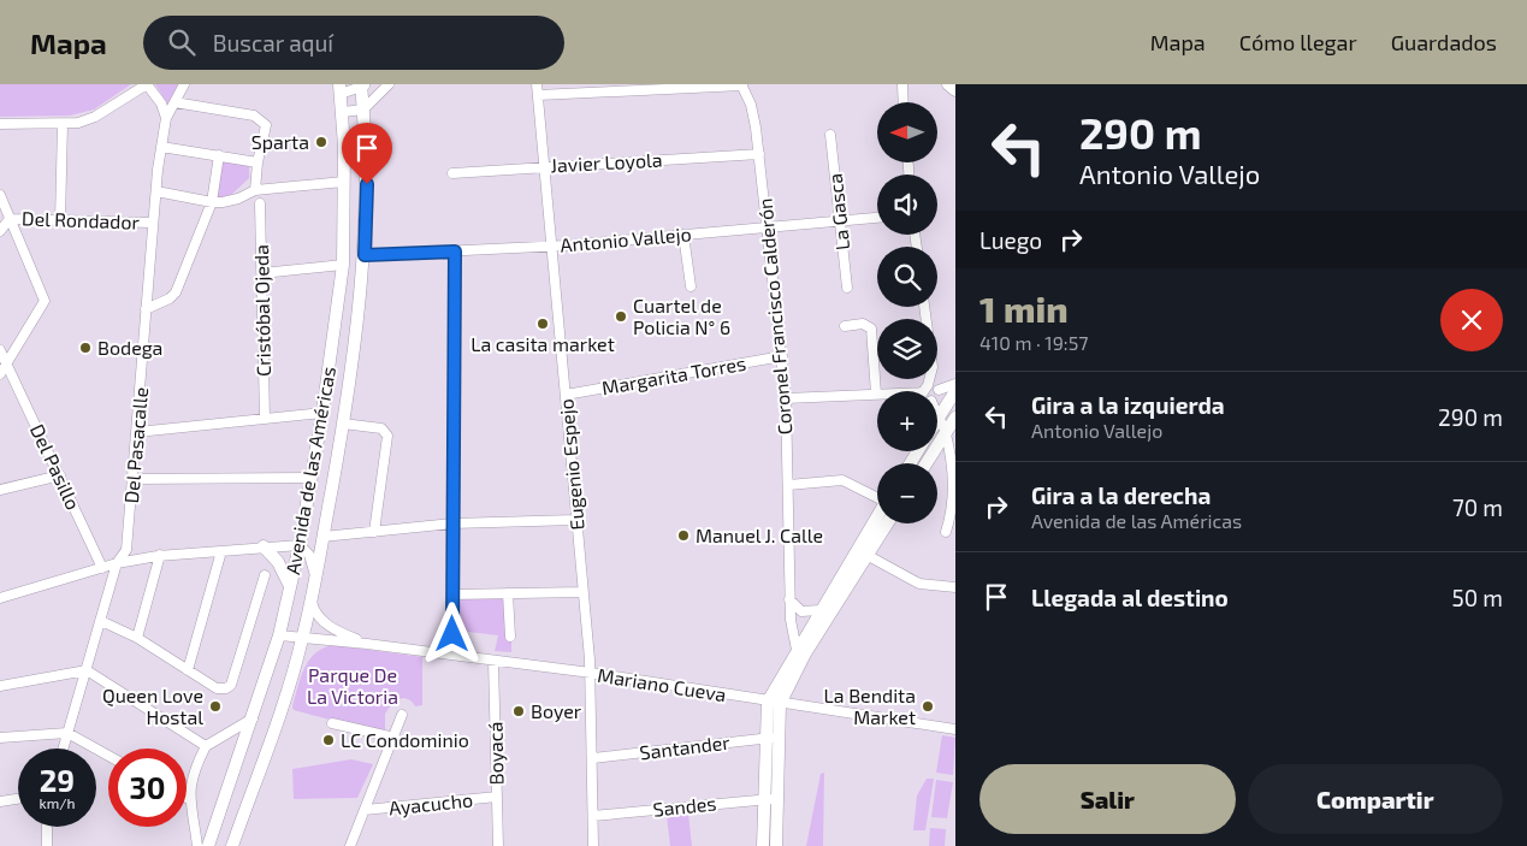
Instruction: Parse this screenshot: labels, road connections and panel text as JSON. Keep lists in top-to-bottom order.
{
  "streets": {
    "main road": ["Avenida de las Américas"],
    "street": [
      "Javier Loyola",
      "La Gasca",
      "Del Rondador",
      "Antonio Vallejo",
      "Cristóbal Ojeda",
      "Coronel Francisco Calderón",
      "Margarita Torres",
      "Del Pasacalle",
      "Eugenio Espejo",
      "Del Pasillo",
      "Mariano Cueva",
      "Santander",
      "Boyacá",
      "Ayacucho",
      "Sandes"
    ]
  },
  "crossings": [
    ["Javier Loyola", "Coronel Francisco Calderón"],
    ["Javier Loyola", "Eugenio Espejo"],
    ["La Gasca", "Antonio Vallejo"],
    ["Del Rondador", "Del Pasacalle"],
    ["Antonio Vallejo", "Coronel Francisco Calderón"],
    ["Antonio Vallejo", "Eugenio Espejo"],
    ["Antonio Vallejo", "Avenida de las Américas"],
    ["Coronel Francisco Calderón", "Margarita Torres"],
    ["Margarita Torres", "Eugenio Espejo"],
    ["Eugenio Espejo", "Mariano Cueva"],
    ["Eugenio Espejo", "Santander"],
    ["Eugenio Espejo", "Sandes"],
    ["Avenida de las Américas", "Mariano Cueva"],
    ["Mariano Cueva", "Boyacá"],
    ["Boyacá", "Ayacucho"]
  ],
  "parks": ["Parque De La Victoria"],
  "places": [
    "Sparta",
    "Cuartel de Policia N° 6",
    "La casita market",
    "Bodega",
    "Manuel J. Calle",
    "Queen Love Hostal",
    "La Bendita Market",
    "Boyer",
    "LC Condominio"
  ],
  "north": "left",
  "page": {
    "header": "Mapa",
    "search": "Buscar aquí",
    "nav": ["Mapa", "Cómo llegar", "Guardados"],
    "turn": ["290 m", "Antonio Vallejo"],
    "map_buttons": ["+", "−"],
    "then": "Luego",
    "heading": ["1 min", "410 m · 19:57"],
    "list": [
      {
        "name": "Gira a la izquierda",
        "note": "Antonio Vallejo",
        "value": "290 m"
      },
      {
        "name": "Gira a la derecha",
        "note": "Avenida de las Américas",
        "value": "70 m"
      },
      {
        "name": "Llegada al destino",
        "value": "50 m"
      }
    ],
    "speed": "29 km/h",
    "limit": "30",
    "buttons": ["Salir", "Compartir"]
  }
}
